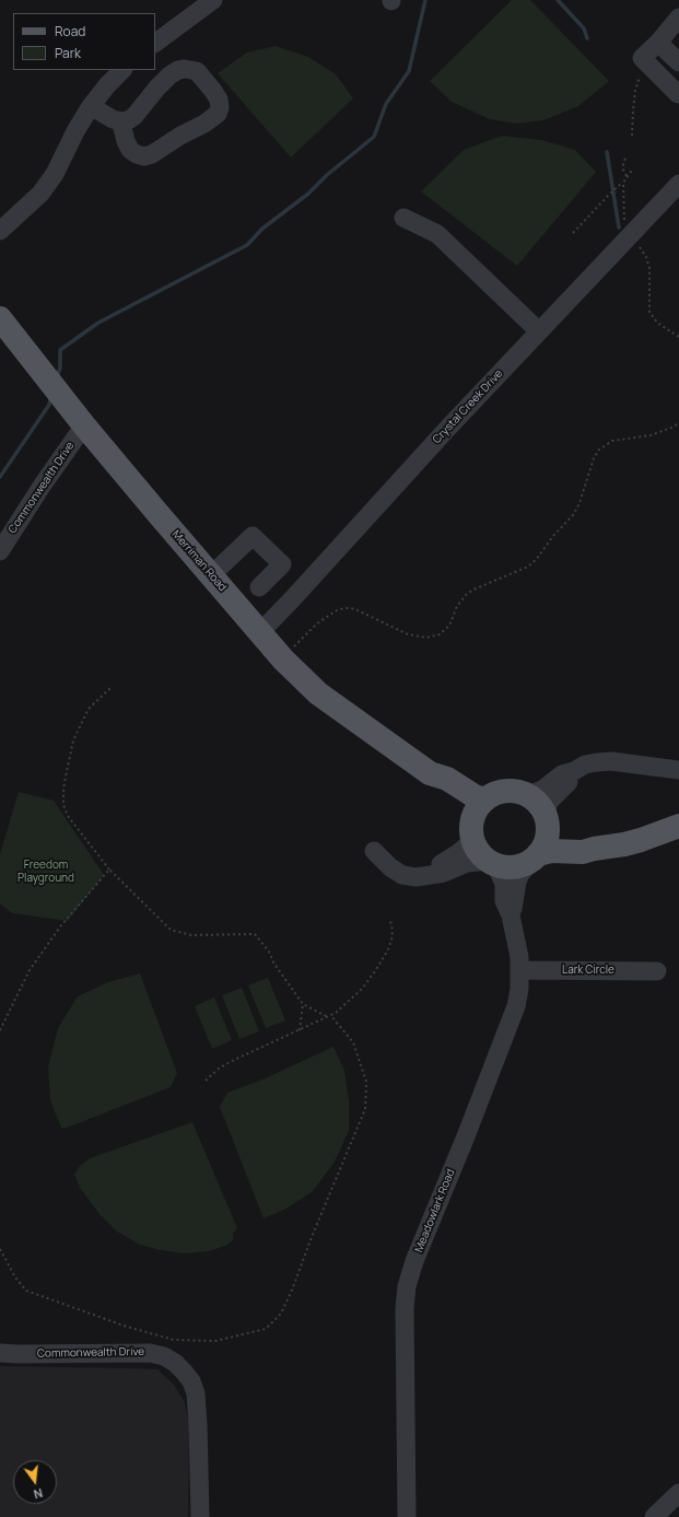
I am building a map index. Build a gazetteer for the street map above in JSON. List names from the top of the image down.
{
  "streets": {
    "main road": ["Merriman Road"],
    "street": [
      "Crystal Creek Drive",
      "Commonwealth Drive",
      "Lark Circle",
      "Meadowlark Road"
    ]
  },
  "crossings": [
    ["Crystal Creek Drive", "Merriman Road"],
    ["Commonwealth Drive", "Merriman Road"],
    ["Merriman Road", "Meadowlark Road"],
    ["Lark Circle", "Meadowlark Road"]
  ],
  "parks": ["Freedom Playground"],
  "legend": ["Road", "Park"],
  "north": "bottom"
}
